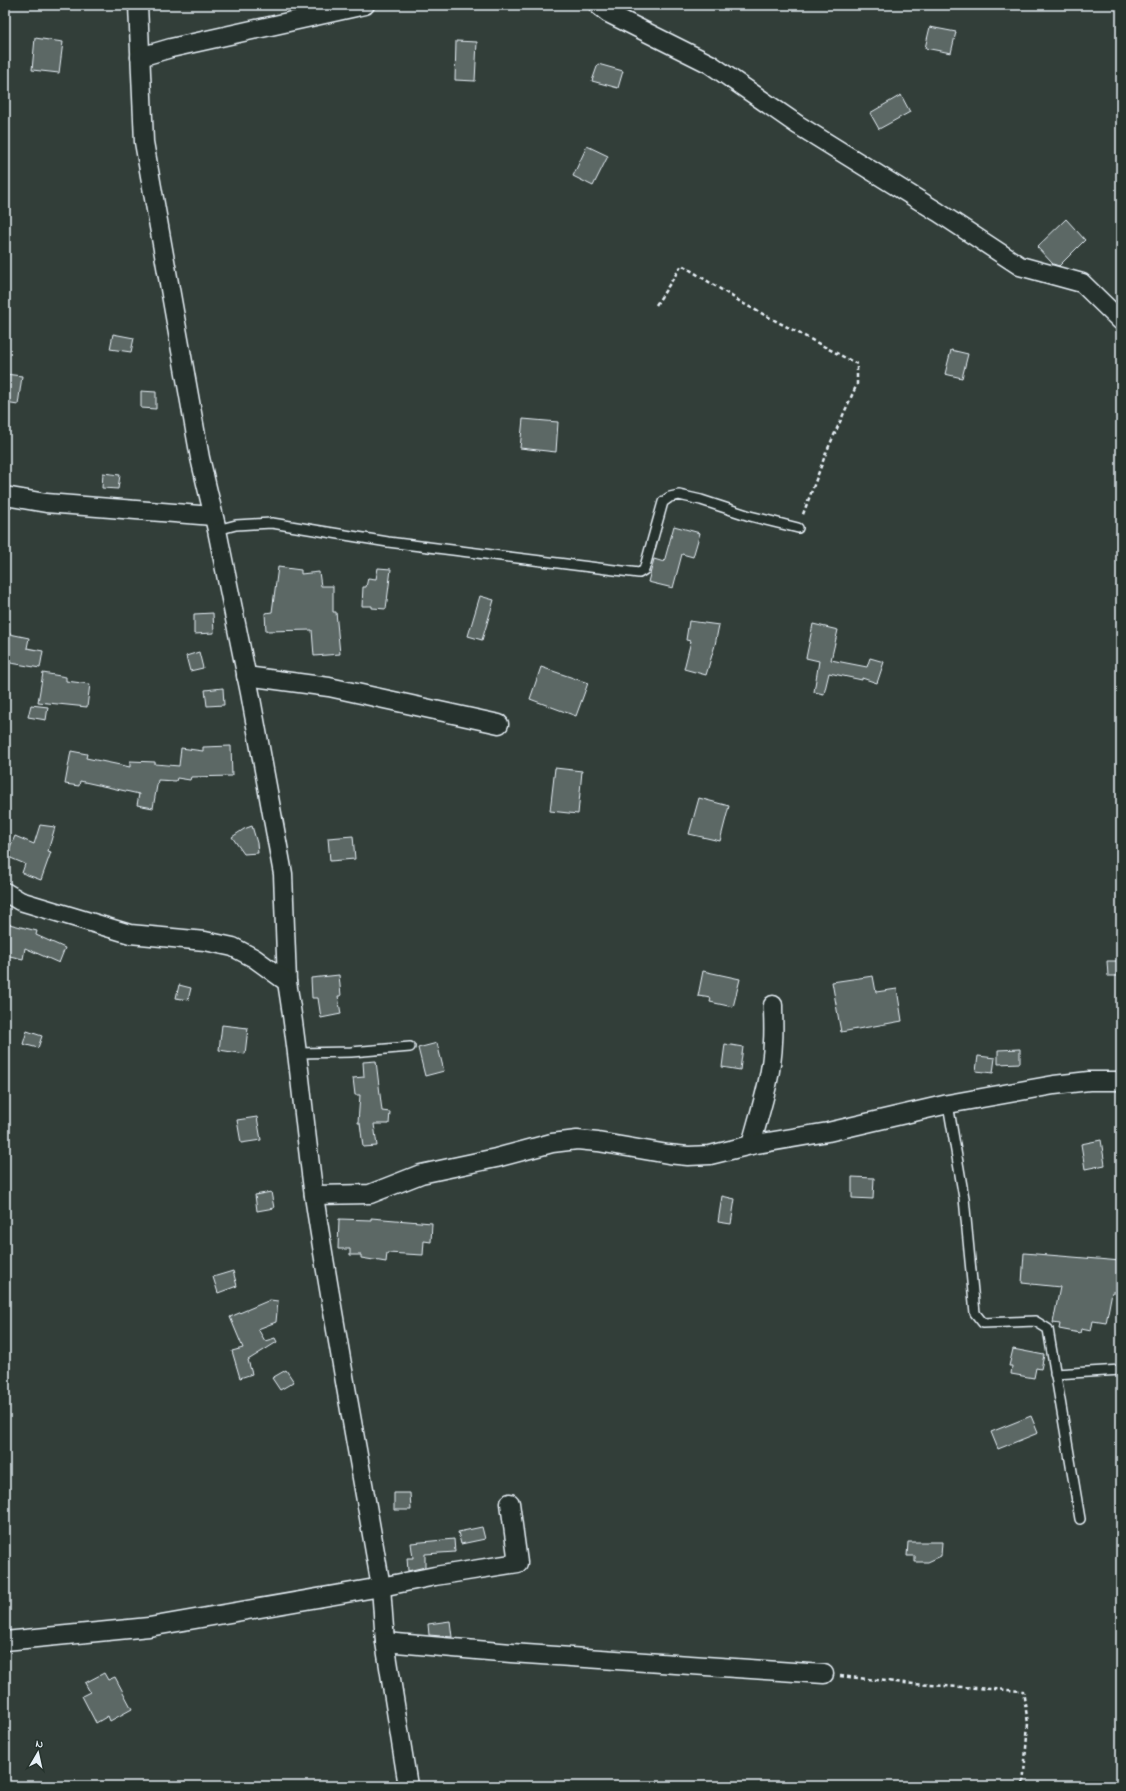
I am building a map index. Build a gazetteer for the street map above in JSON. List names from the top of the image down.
{
  "north": "top"
}
